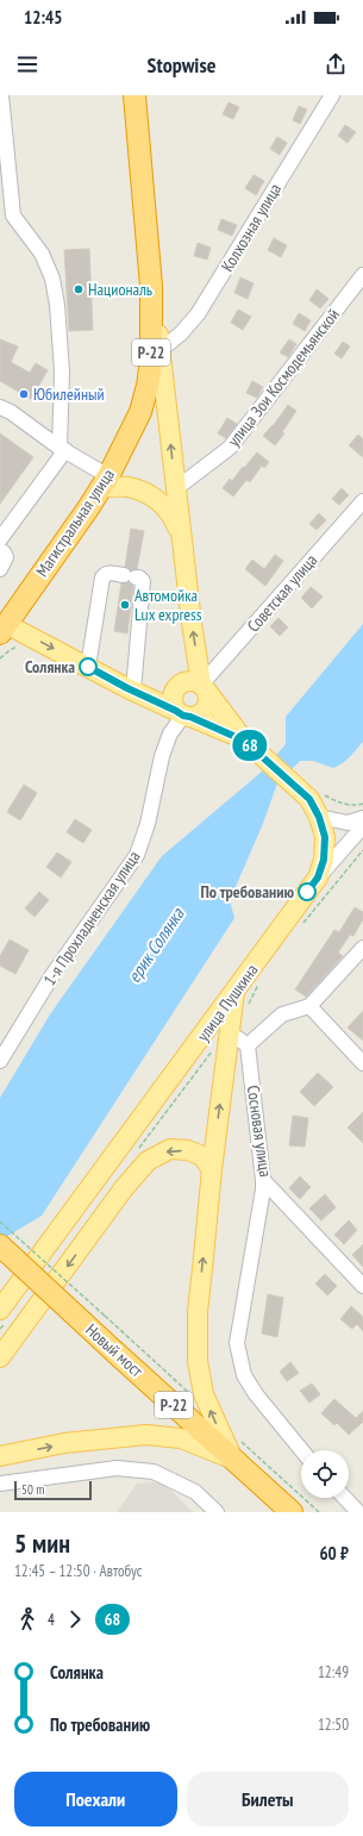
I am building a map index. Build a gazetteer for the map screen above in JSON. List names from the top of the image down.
{
  "streets": {
    "highway": ["Р-22", "Магистральная улица", "Новый мост"],
    "main road": ["улица Пушкина"],
    "street": [
      "Колхозная улица",
      "улица Зои Космодемьянской",
      "Советская улица",
      "1-я Прохладненская улица",
      "Сосновая улица"
    ]
  },
  "crossings": [
    ["Магистральная улица", "улица Пушкина"],
    ["Советская улица", "1-я Прохладненская улица"],
    ["Советская улица", "улица Пушкина"],
    ["1-я Прохладненская улица", "улица Пушкина"]
  ],
  "water": ["ерик Солянка"],
  "places": [
    "Националь",
    "Юбилейный",
    "Автомойка Lux express",
    "Солянка",
    "По требованию"
  ],
  "lines": ["bus line 68"],
  "scale_bar": "50 m",
  "page": {
    "status": "12:45",
    "header": "Stopwise",
    "on_map": "68",
    "scale": "50 m",
    "heading": ["5 мин", "12:45 – 12:50 · Автобус", "60 ₽"],
    "legs": ["4", "68"],
    "list": [
      {
        "name": "Солянка",
        "value": "12:49"
      },
      {
        "name": "По требованию",
        "value": "12:50"
      }
    ],
    "buttons": ["Поехали", "Билеты"]
  }
}
